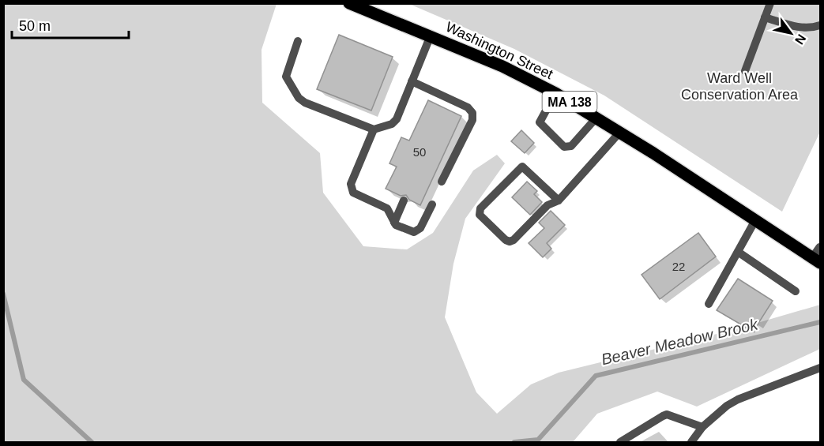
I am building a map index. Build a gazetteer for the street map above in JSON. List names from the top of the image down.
{
  "streets": {
    "main road": ["Washington Street", "MA 138"]
  },
  "water": ["Beaver Meadow Brook"],
  "parks": ["Ward Well Conservation Area"],
  "house_numbers": ["50", "22"],
  "scale_bar": "50 m",
  "north": "bottom right"
}
